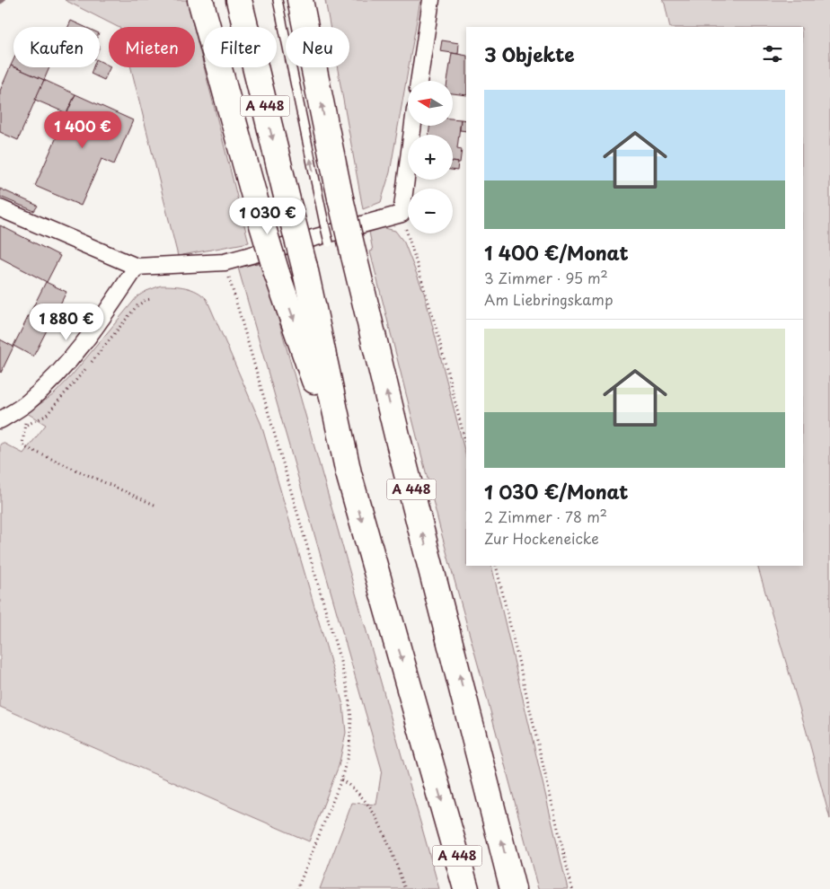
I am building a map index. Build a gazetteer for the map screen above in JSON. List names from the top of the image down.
{
  "streets": {
    "highway": ["A 448"]
  },
  "north": "left",
  "page": {
    "chip": [
      "Kaufen",
      "Mieten",
      "Filter",
      "Neu"
    ],
    "heading": "3 Objekte",
    "map_buttons": ["+", "−"],
    "list": [
      {
        "name": "1 400 €/Monat",
        "note": "3 Zimmer · 95 m² · Am Liebringskamp"
      },
      {
        "name": "1 030 €/Monat",
        "note": "2 Zimmer · 78 m² · Zur Hockeneicke"
      }
    ],
    "price": ["1 400 €", "1 030 €", "1 880 €"]
  }
}
